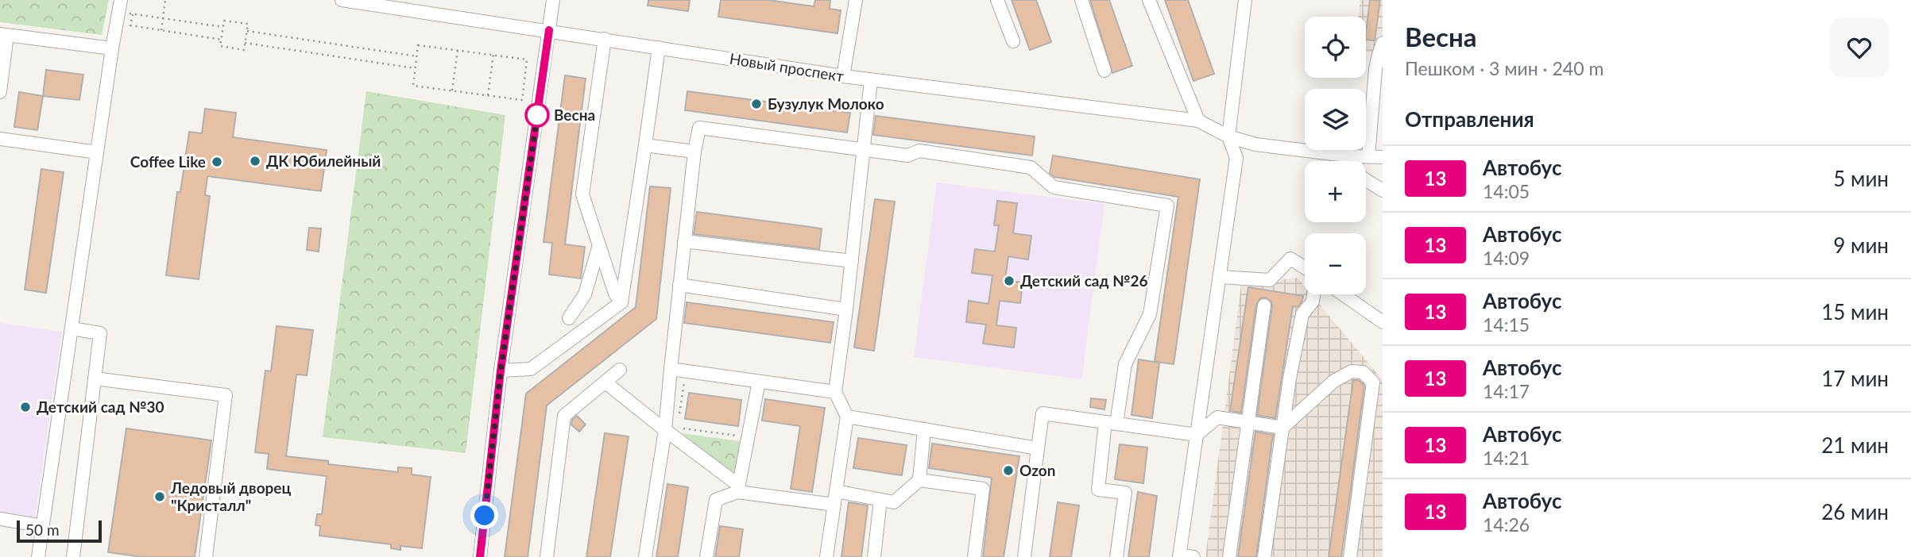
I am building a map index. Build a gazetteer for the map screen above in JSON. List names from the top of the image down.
{
  "streets": {
    "street": ["Новый проспект"]
  },
  "places": [
    "Бузулук Молоко",
    "Весна",
    "ДК Юбилейный",
    "Coffee Like",
    "Детский сад №26",
    "Детский сад №30",
    "Ozon",
    "Ледовый дворец \"Кристалл\""
  ],
  "lines": ["bus line 13"],
  "scale_bar": "50 m",
  "page": {
    "heading": [
      ["Весна", "Пешком · 3 мин · 240 m"],
      "Отправления"
    ],
    "map_buttons": ["+", "−"],
    "list": [
      {
        "mark": "13",
        "name": "Автобус",
        "note": "14:05",
        "value": "5 мин"
      },
      {
        "mark": "13",
        "name": "Автобус",
        "note": "14:09",
        "value": "9 мин"
      },
      {
        "mark": "13",
        "name": "Автобус",
        "note": "14:15",
        "value": "15 мин"
      },
      {
        "mark": "13",
        "name": "Автобус",
        "note": "14:17",
        "value": "17 мин"
      },
      {
        "mark": "13",
        "name": "Автобус",
        "note": "14:21",
        "value": "21 мин"
      },
      {
        "mark": "13",
        "name": "Автобус",
        "note": "14:26",
        "value": "26 мин"
      }
    ],
    "scale": "50 m"
  }
}
